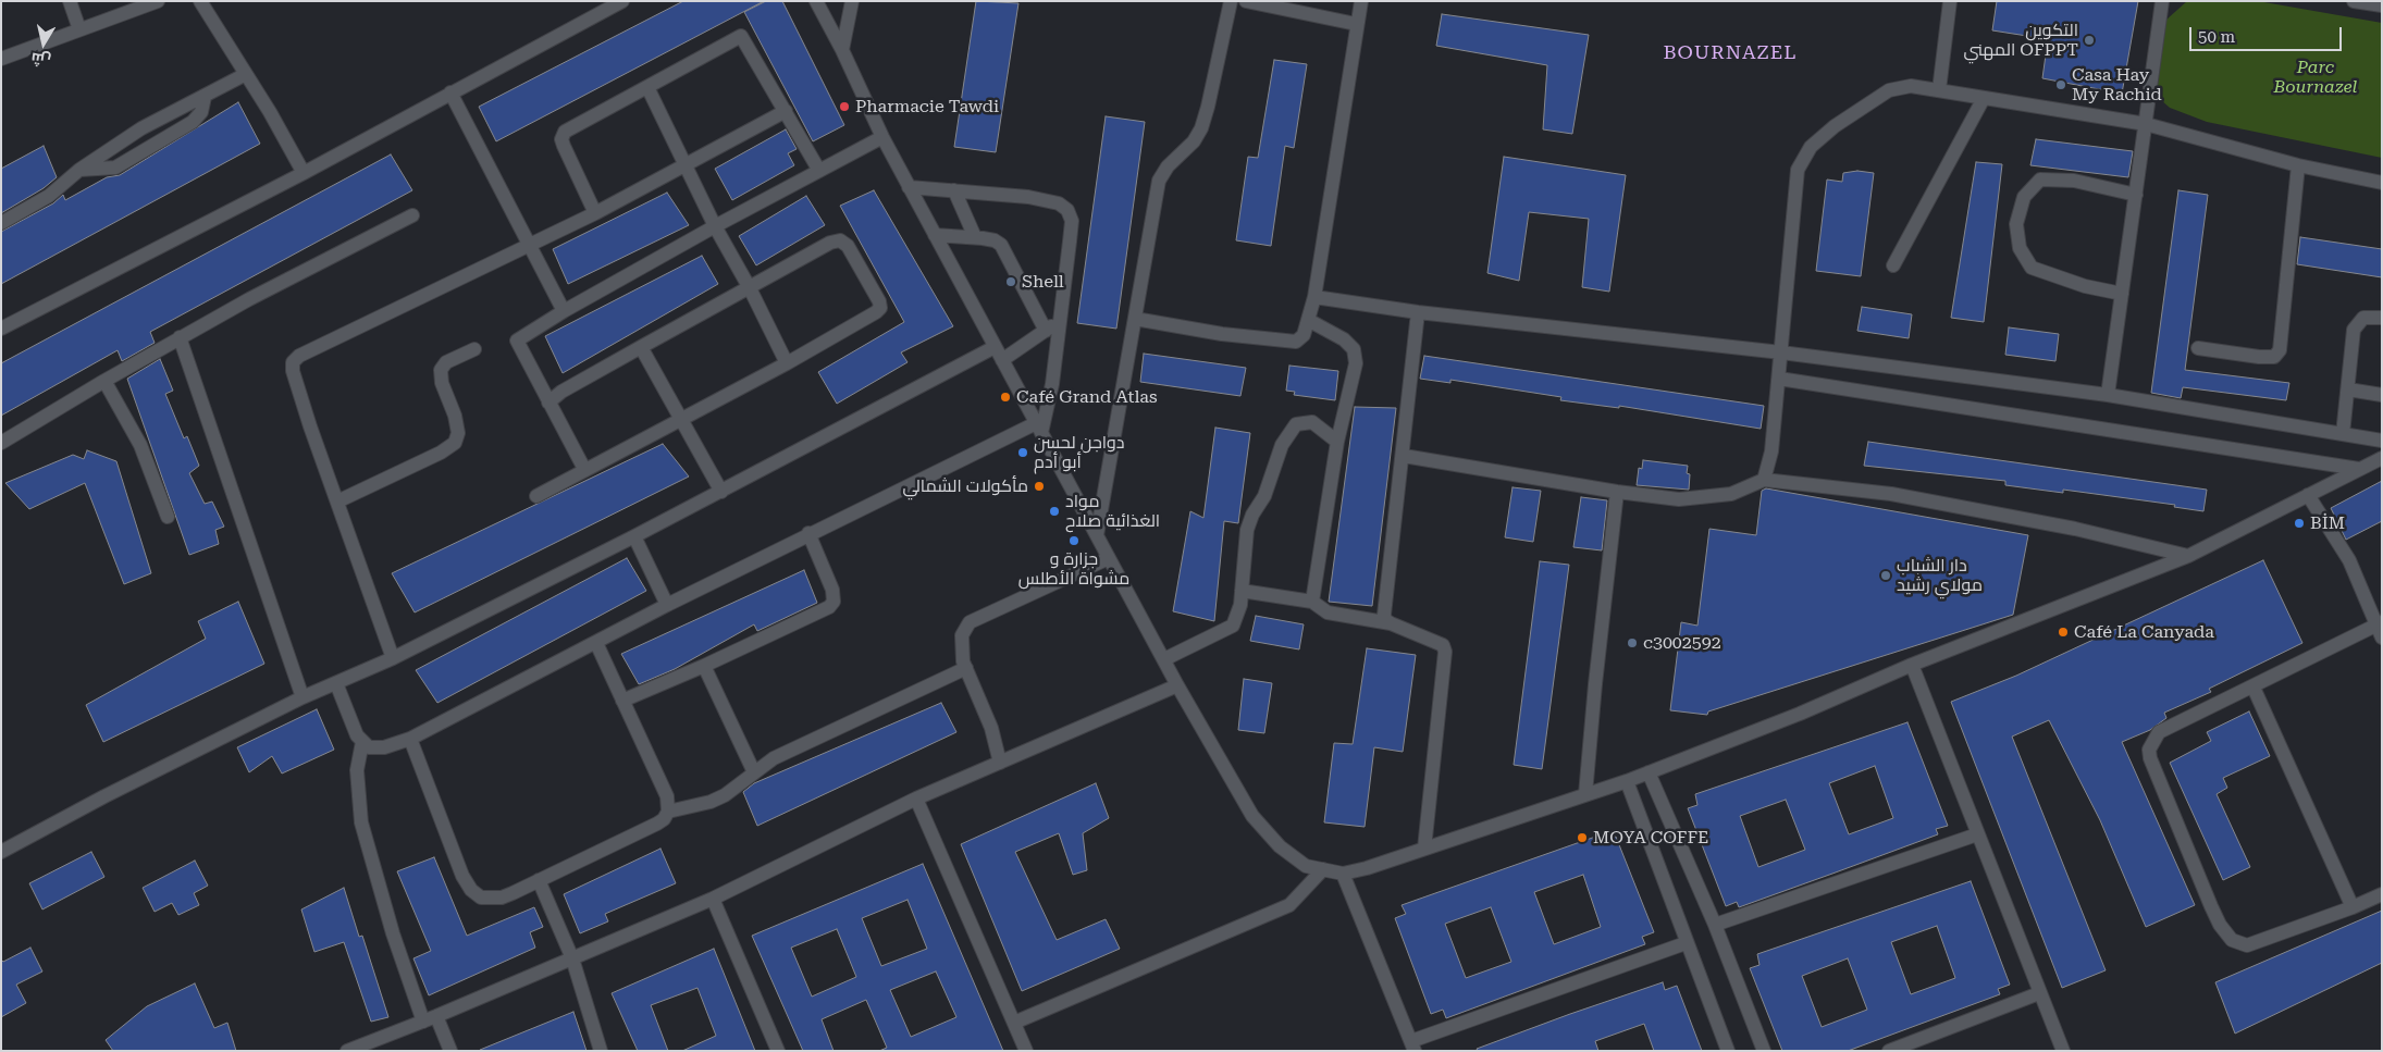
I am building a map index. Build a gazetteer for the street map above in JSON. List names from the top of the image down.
{
  "districts": ["BOURNAZEL"],
  "parks": ["Parc Bournazel"],
  "places": [
    "التكوين المهني OFPPT",
    "Casa Hay My Rachid",
    "Pharmacie Tawdi",
    "Shell",
    "Café Grand Atlas",
    "دواجن لحسن أبو أدم",
    "مأكولات الشمالي",
    "مواد الغذائية صلاح",
    "BİM",
    "جزارة و مشواة الأطلس",
    "دار الشباب مولاي رشيد",
    "Café La Canyada",
    "c3002592",
    "MOYA COFFE"
  ],
  "scale_bar": "50 m",
  "north": "bottom"
}
